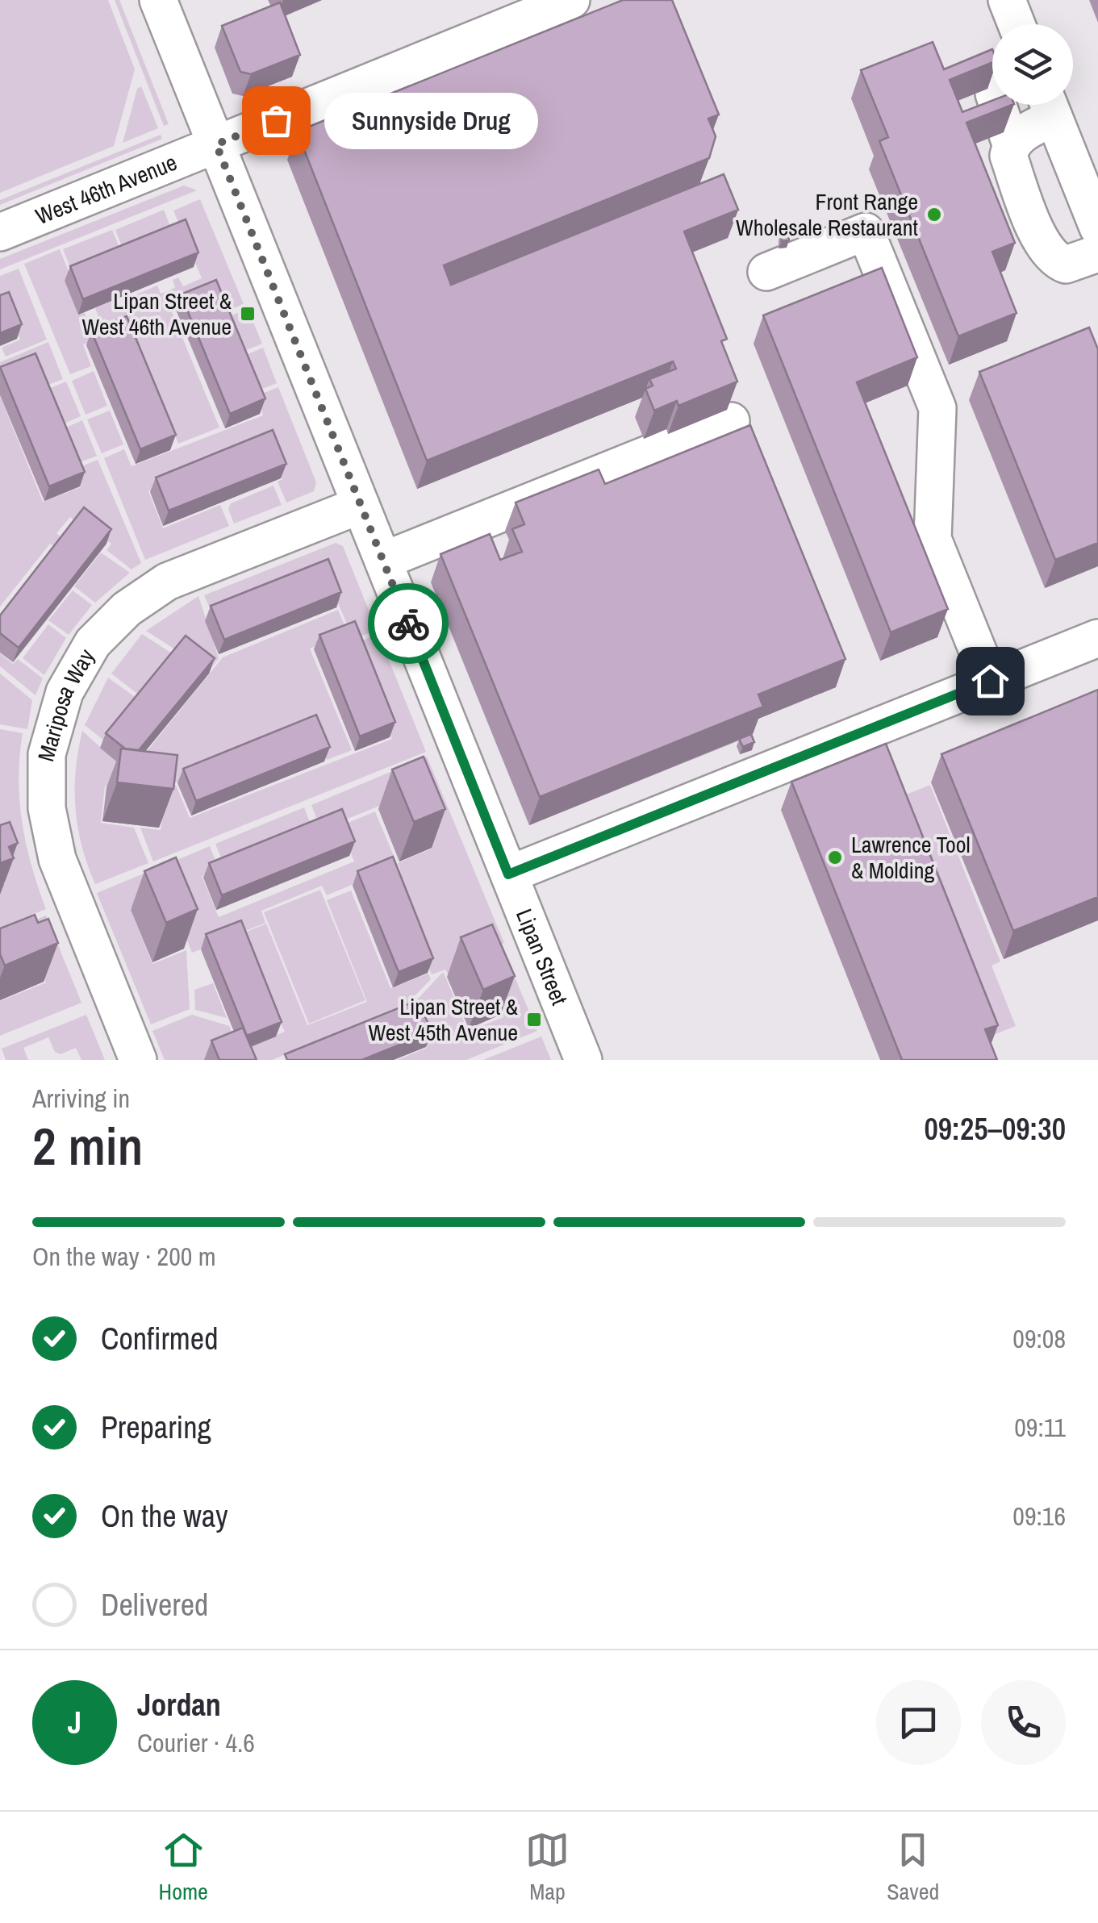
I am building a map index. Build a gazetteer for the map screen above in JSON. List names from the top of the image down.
{
  "streets": {
    "street": ["West 46th Avenue", "Mariposa Way", "Lipan Street"]
  },
  "crossings": [
    ["West 46th Avenue", "Lipan Street"],
    ["Mariposa Way", "Lipan Street"]
  ],
  "places": {
    "other": ["Sunnyside Drug", "Front Range Wholesale Restaurant", "Lawrence Tool & Molding"],
    "transit": ["Lipan Street & West 46th Avenue", "Lipan Street & West 45th Avenue"]
  },
  "page": {
    "bubble": "Sunnyside Drug",
    "heading": ["2 min", "Arriving in", "09:25–09:30"],
    "panel": ["Jordan", "Courier · 4.6"],
    "bar": "On the way · 200 m",
    "list": [
      ["Confirmed", "09:08"],
      ["Preparing", "09:11"],
      ["On the way", "09:16"],
      "Delivered"
    ],
    "round": "J",
    "tabs": ["Home", "Map", "Saved"]
  }
}
